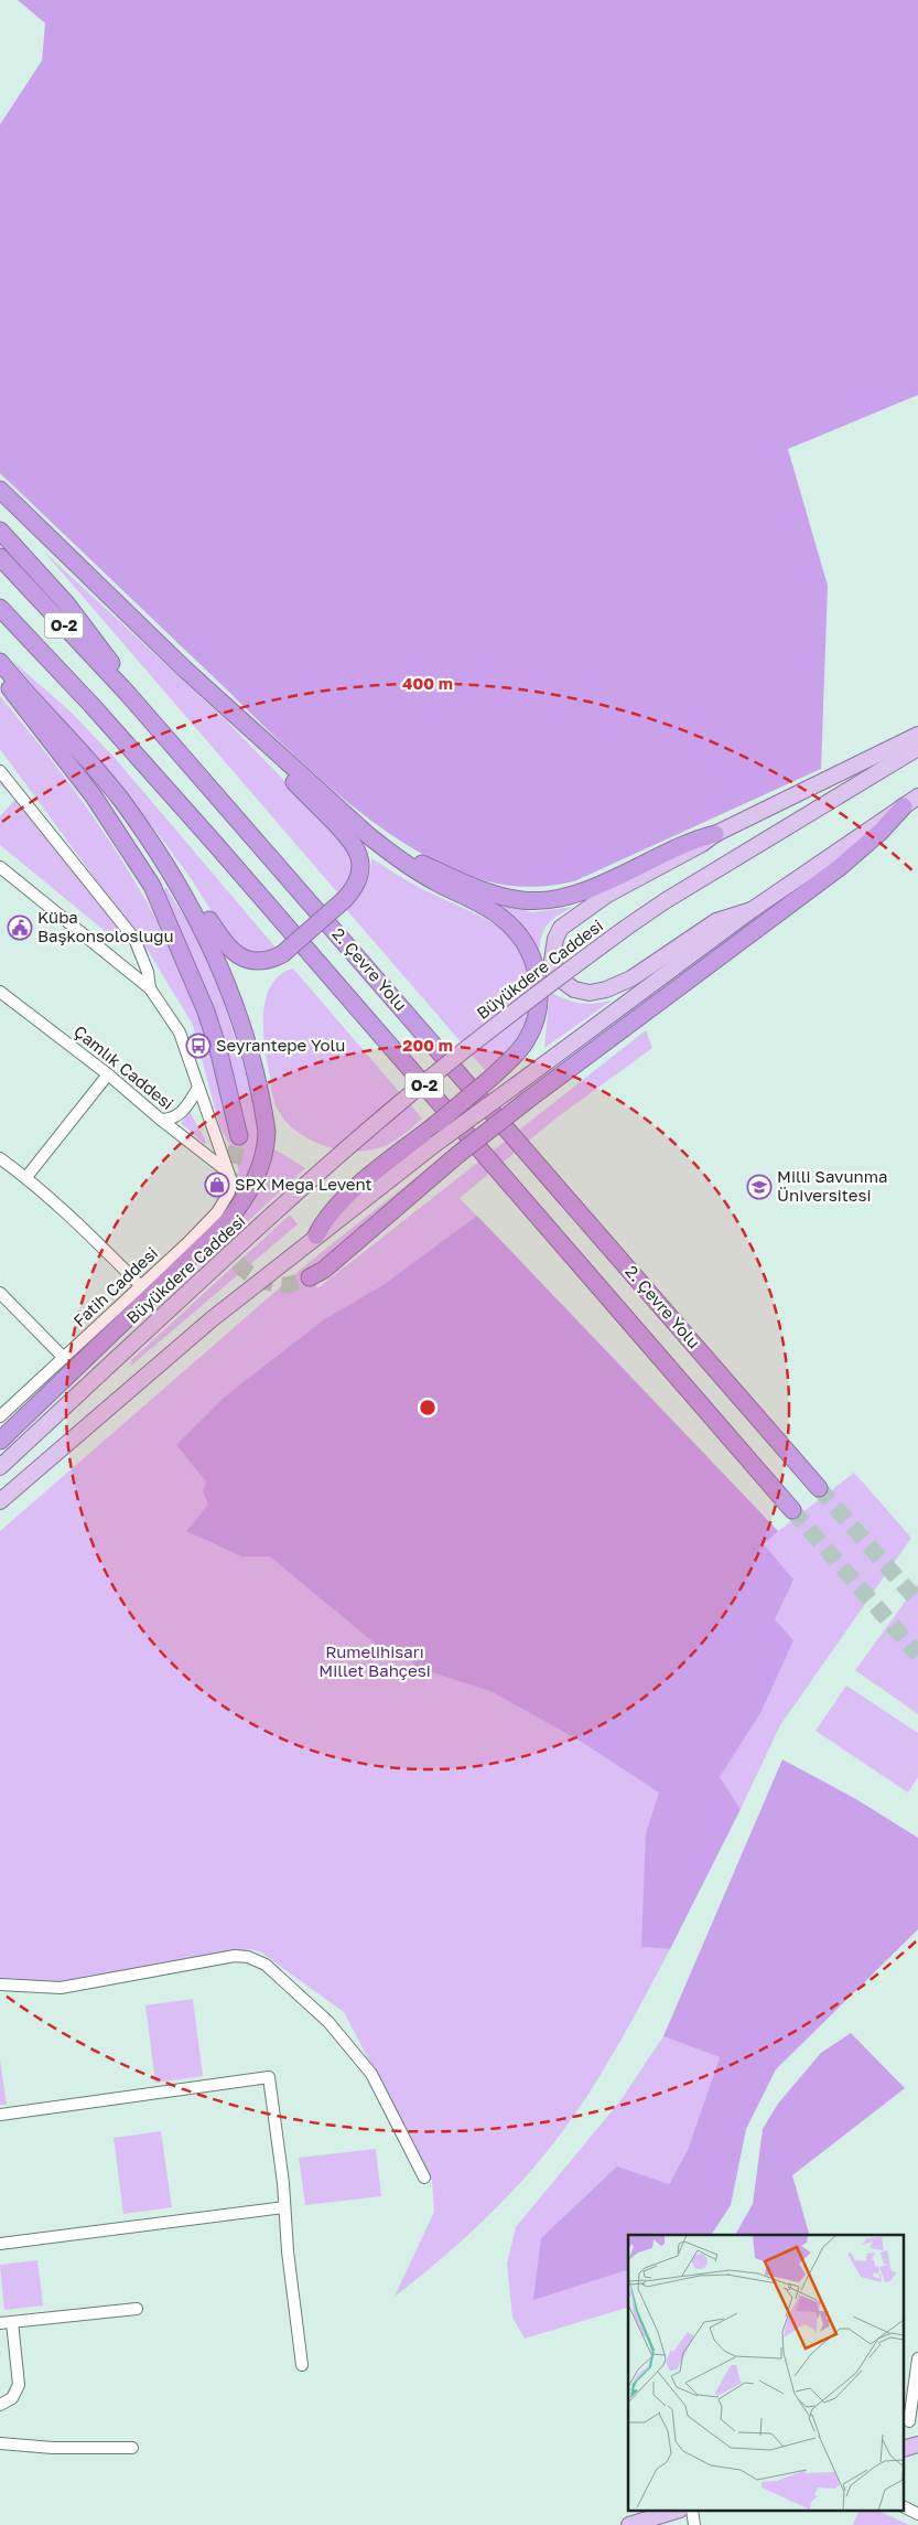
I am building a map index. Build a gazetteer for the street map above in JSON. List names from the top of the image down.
{
  "streets": {
    "highway": ["O-2", "2. Çevre Yolu"],
    "main road": ["Büyükdere Caddesi"],
    "street": ["Çamlık Caddesi", "Fatih Caddesi"]
  },
  "crossings": [
    ["Çamlık Caddesi", "Fatih Caddesi"]
  ],
  "parks": ["Rumelihisarı Millet Bahçesi"],
  "places": {
    "public building": ["Küba Başkonsolosluğu"],
    "bus stop": ["Seyrantepe Yolu"],
    "shop": ["SPX Mega Levent"],
    "school or university": ["Milli Savunma Üniversitesi"]
  },
  "rings": ["400 m", "200 m"]
}
